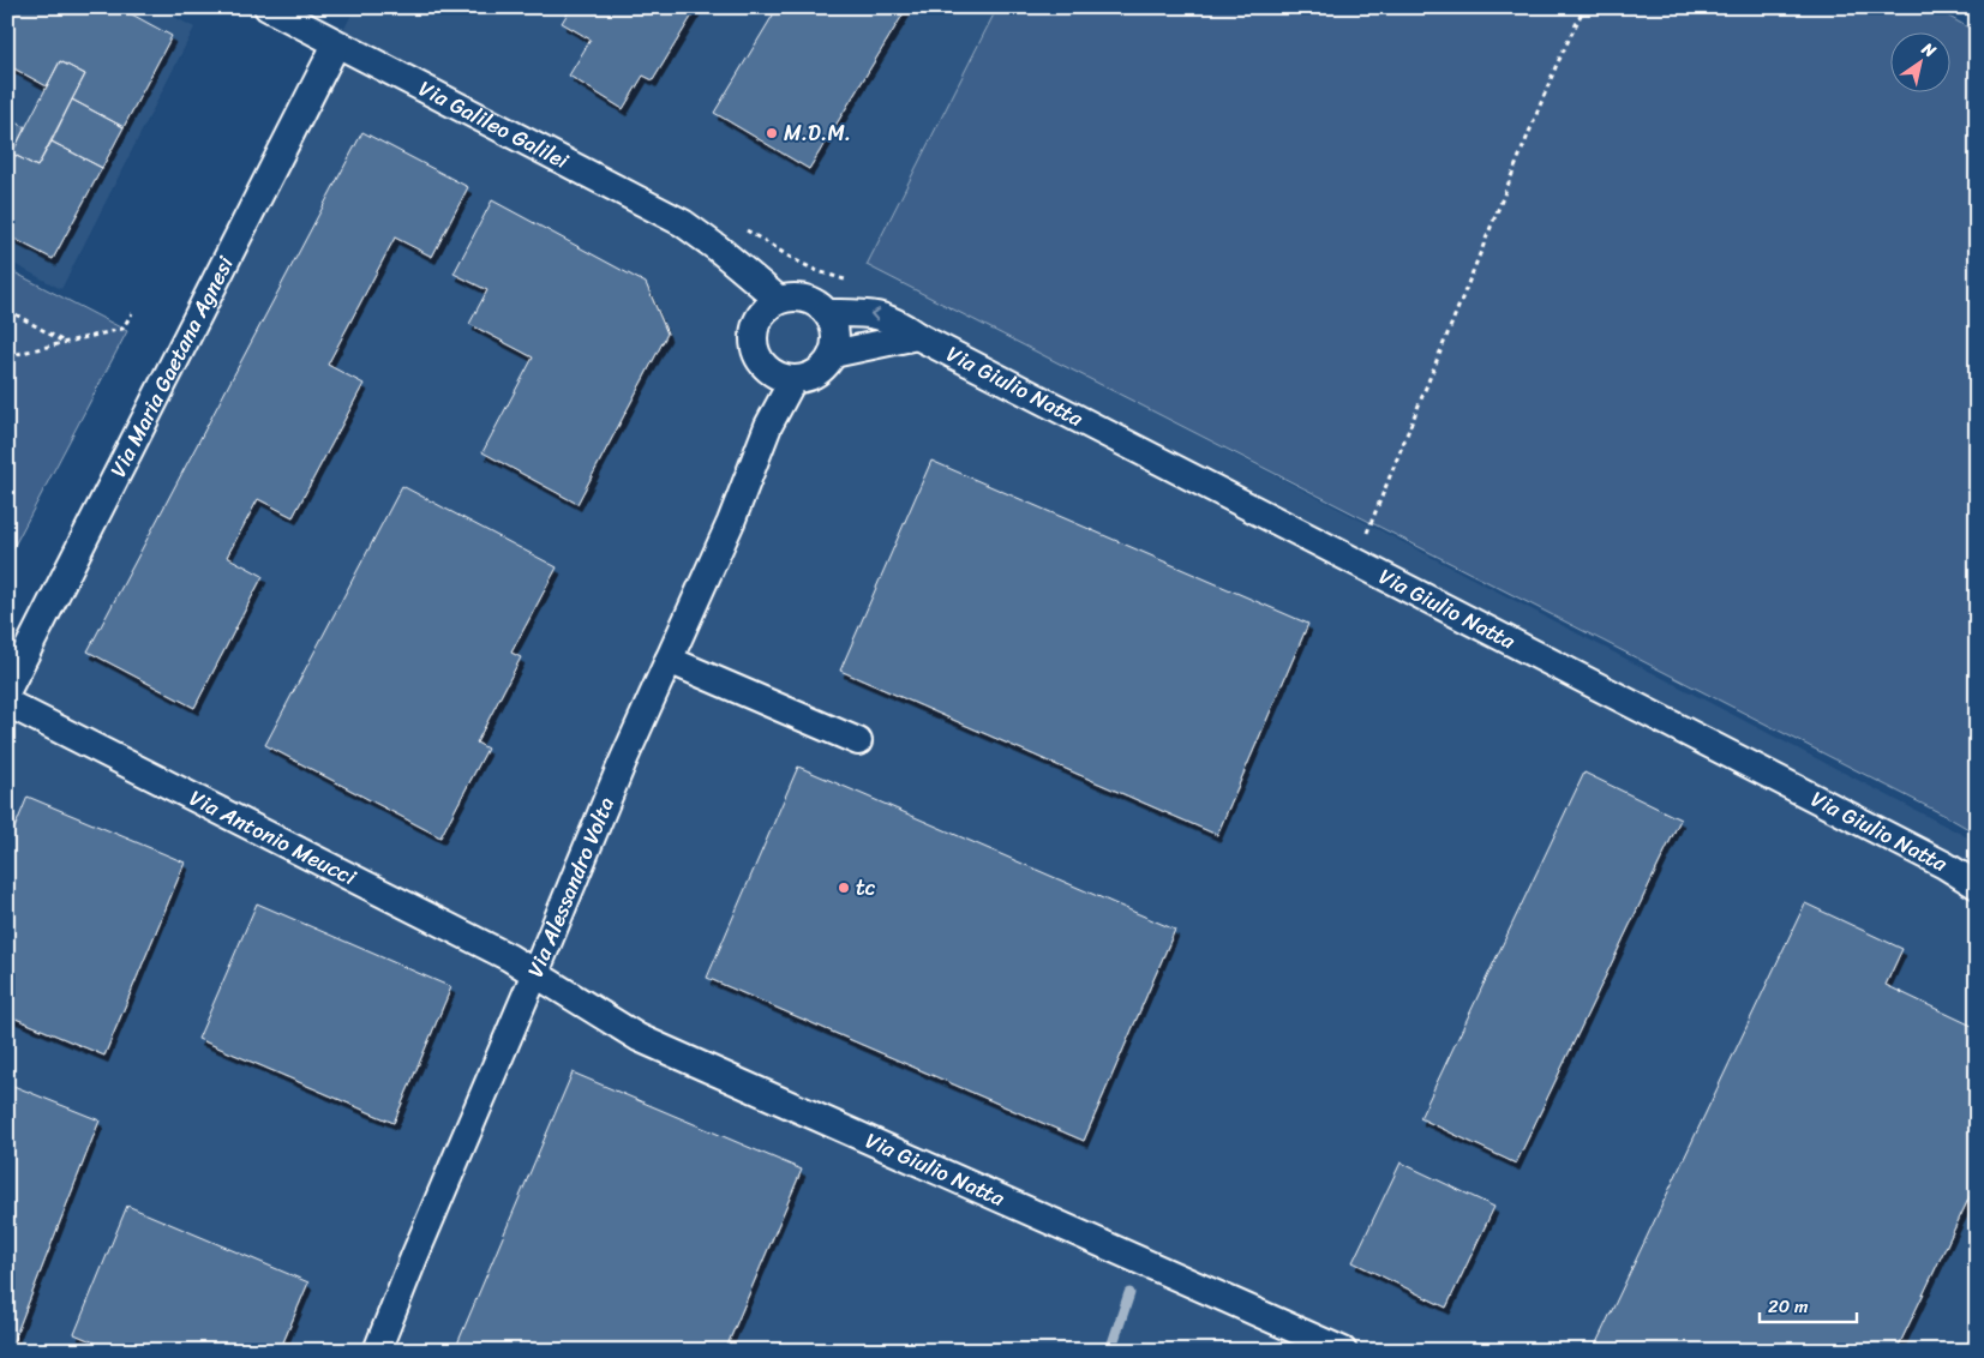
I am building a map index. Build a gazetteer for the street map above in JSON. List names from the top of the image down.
{
  "streets": {
    "street": [
      "Via Galileo Galilei",
      "Via Maria Gaetana Agnesi",
      "Via Giulio Natta",
      "Via Antonio Meucci",
      "Via Alessandro Volta"
    ]
  },
  "crossings": [
    ["Via Galileo Galilei", "Via Maria Gaetana Agnesi"],
    ["Via Galileo Galilei", "Via Giulio Natta"],
    ["Via Giulio Natta", "Via Antonio Meucci"],
    ["Via Giulio Natta", "Via Alessandro Volta"],
    ["Via Antonio Meucci", "Via Alessandro Volta"]
  ],
  "places": ["M.D.M.", "tc"],
  "scale_bar": "20 m",
  "north": "top right"
}
